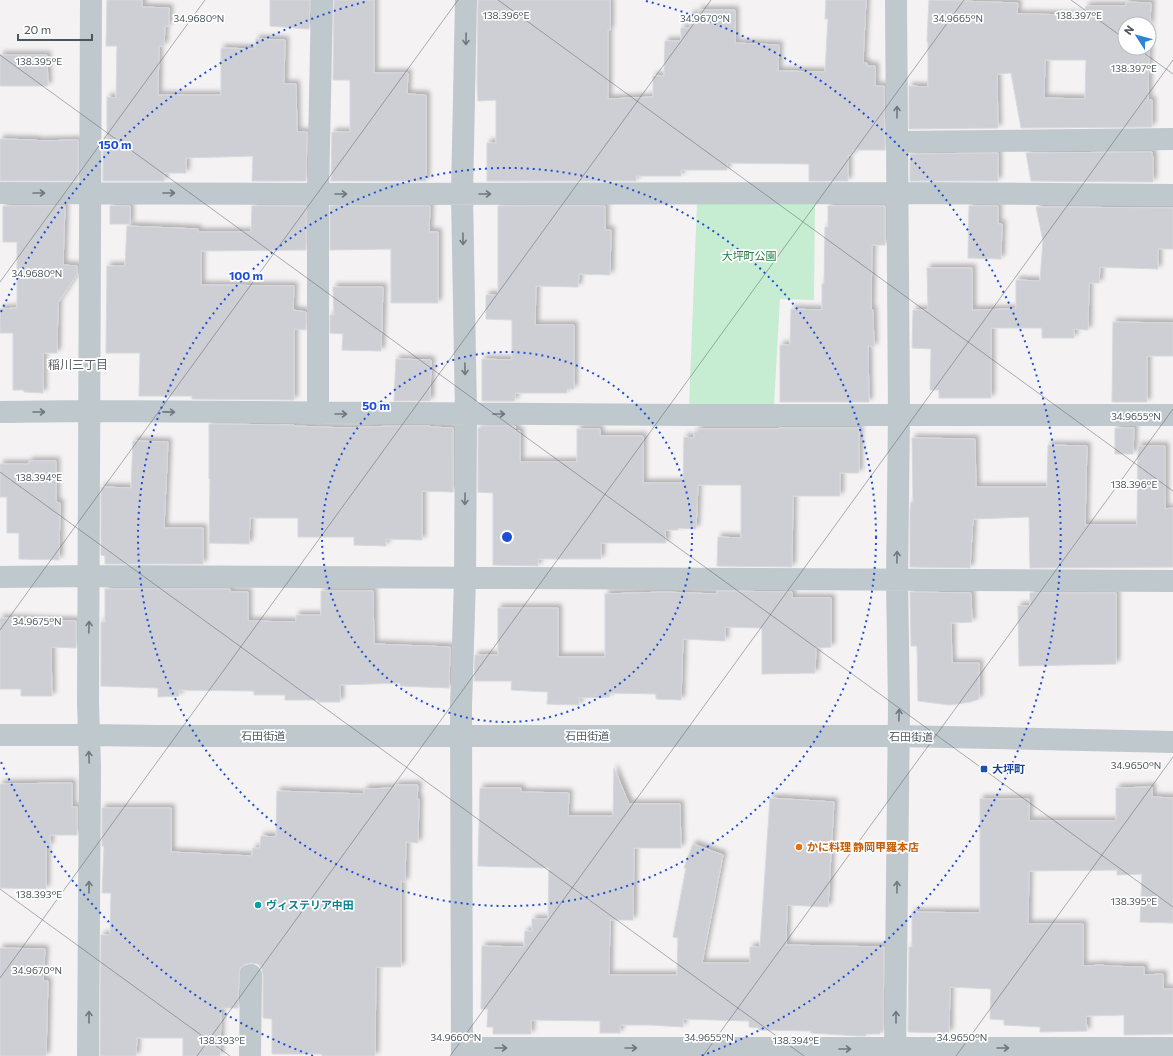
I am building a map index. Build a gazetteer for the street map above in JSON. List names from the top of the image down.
{
  "streets": {
    "street": ["石田街道"]
  },
  "districts": ["稲川三丁目"],
  "parks": ["大坪町公園"],
  "places": {
    "transit": ["大坪町"],
    "other": ["かに料理 静岡甲羅本店", "ヴィステリア中田"]
  },
  "scale_bar": "20 m",
  "north": "top left",
  "coordinates": [
    "138.397°E",
    "138.396°E",
    "34.9680°N",
    "34.9670°N",
    "34.9665°N",
    "138.395°E",
    "34.9655°N",
    "138.394°E",
    "34.9675°N",
    "34.9650°N",
    "138.393°E",
    "34.9660°N"
  ],
  "rings": ["150 m", "100 m", "50 m"]
}
